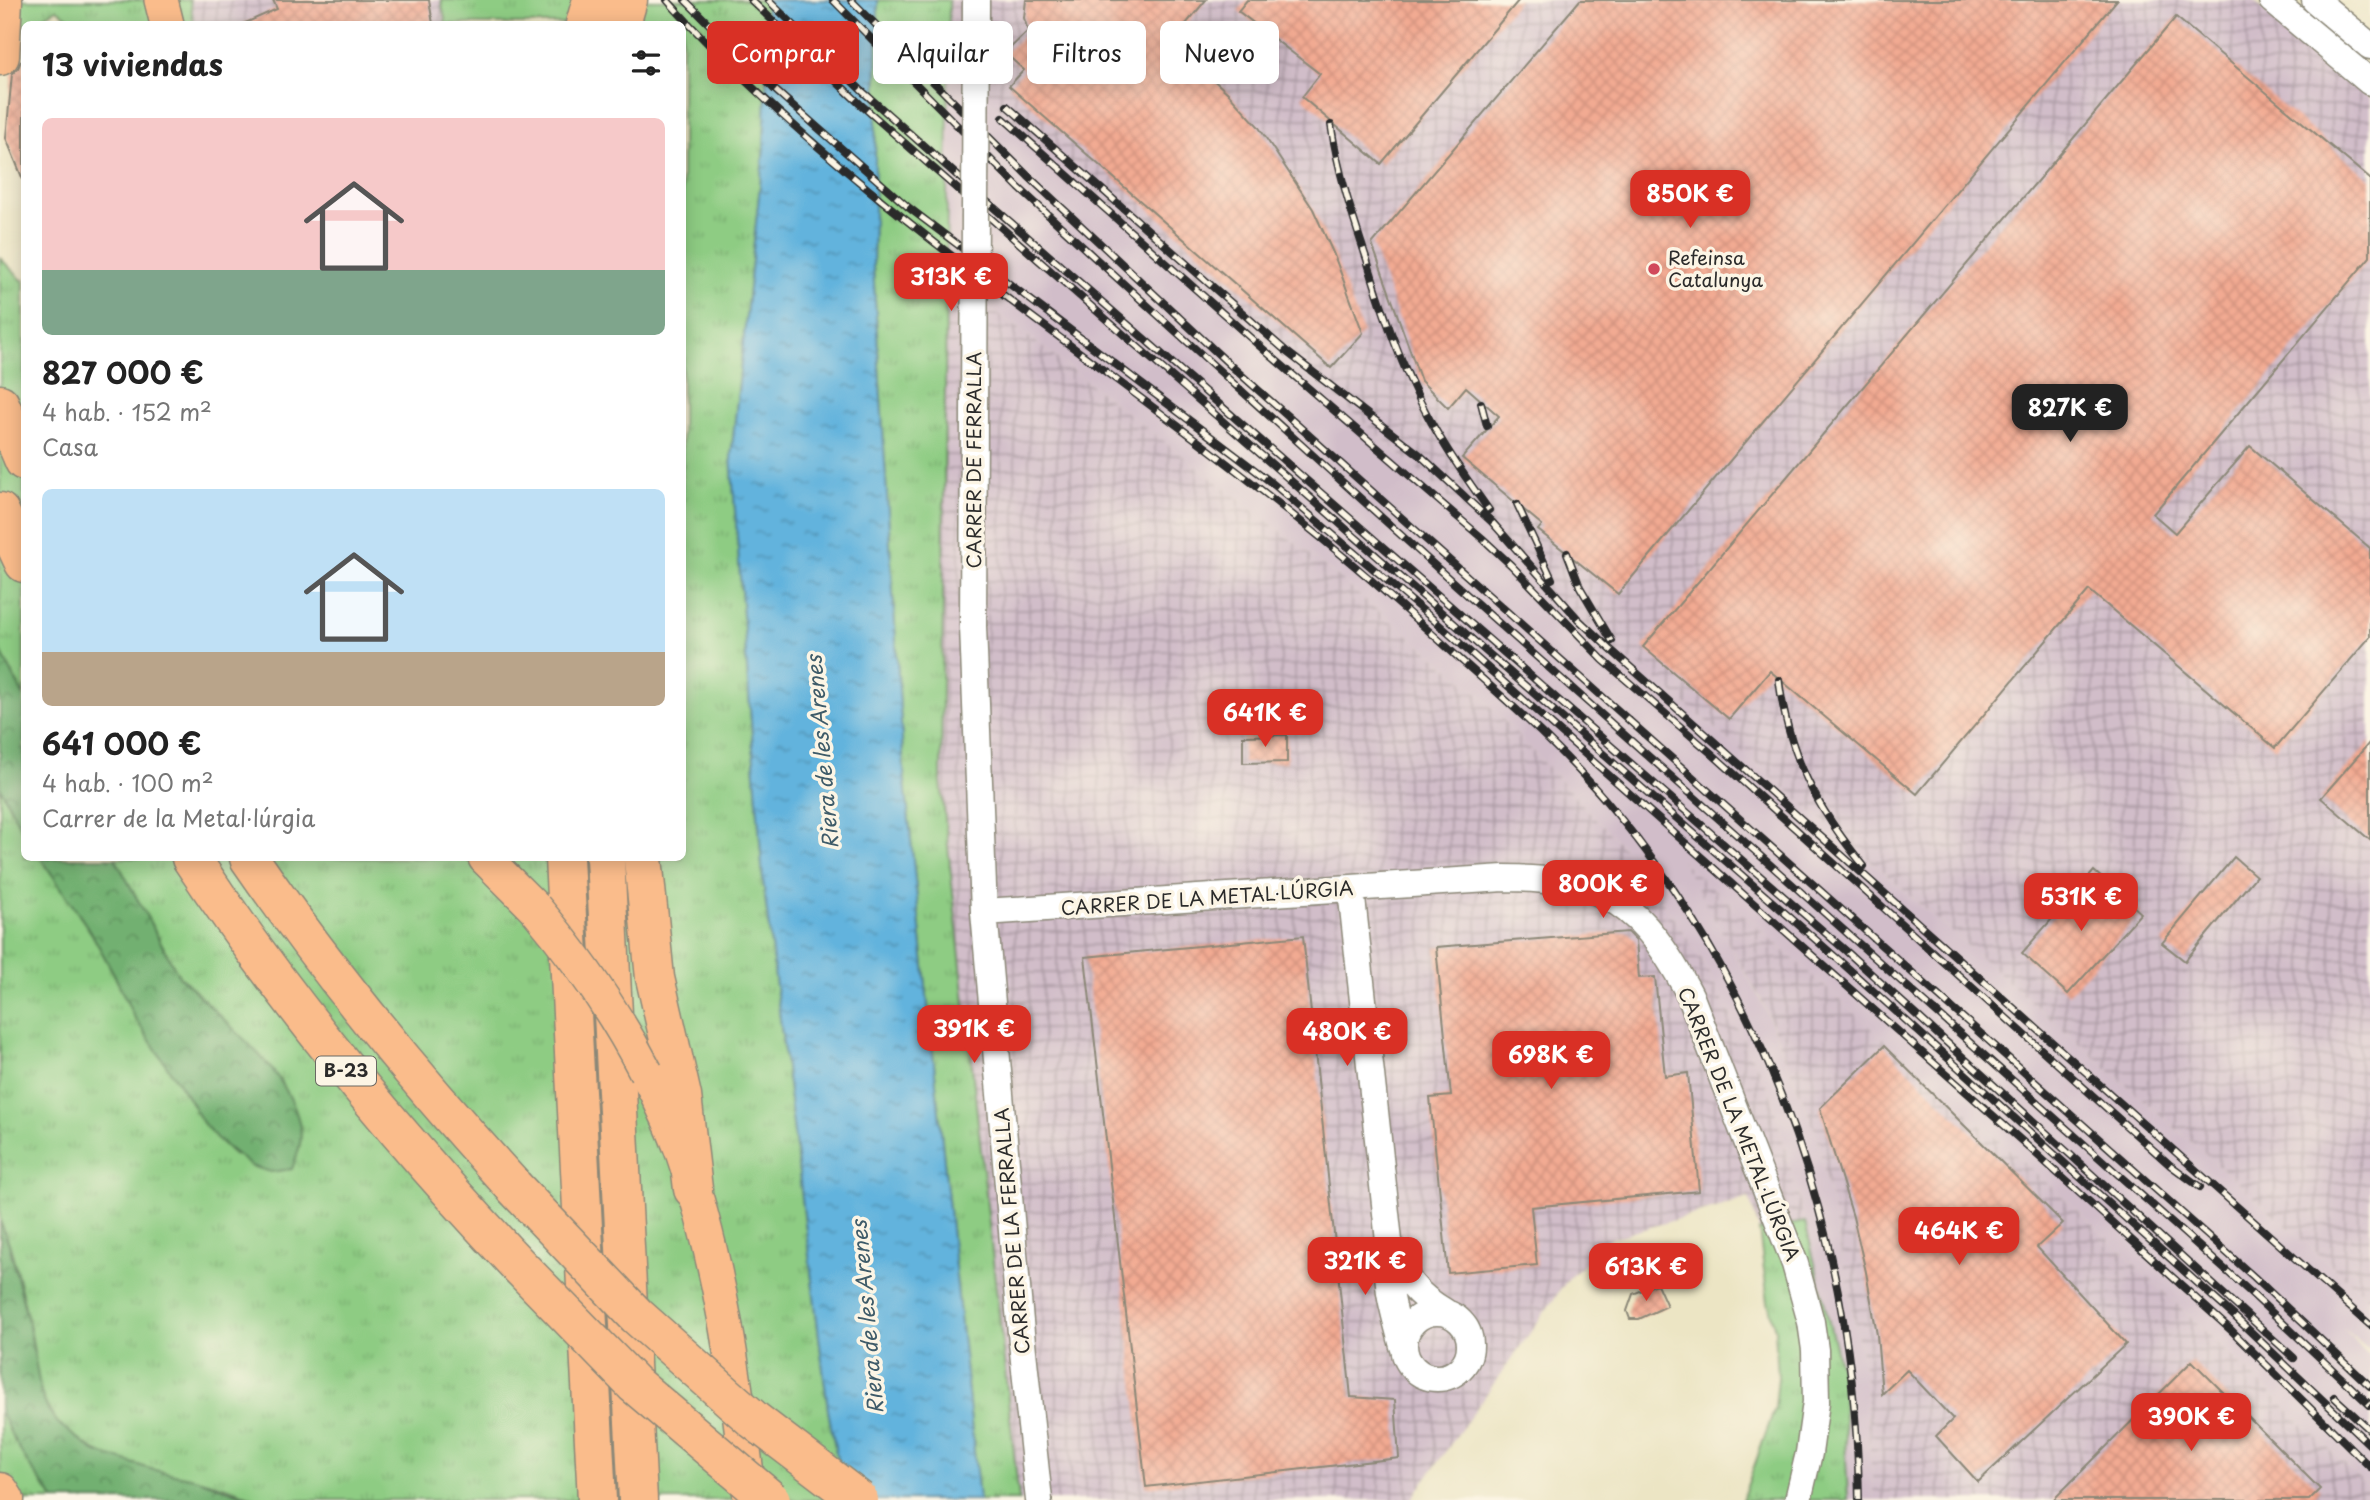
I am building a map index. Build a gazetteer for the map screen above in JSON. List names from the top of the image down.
{
  "streets": {
    "highway": ["B-23"],
    "street": ["CARRER DE FERRALLA", "CARRER DE LA METAL·LÚRGIA", "CARRER DE LA FERRALLA"]
  },
  "crossings": [
    ["CARRER DE FERRALLA", "CARRER DE LA FERRALLA"],
    ["CARRER DE LA METAL·LÚRGIA", "CARRER DE LA FERRALLA"]
  ],
  "water": ["Riera de les Arenes"],
  "places": ["Refeinsa Catalunya"],
  "page": {
    "chip": [
      "Comprar",
      "Alquilar",
      "Filtros",
      "Nuevo"
    ],
    "heading": "13 viviendas",
    "list": [
      {
        "name": "827 000 €",
        "note": "4 hab. · 152 m² · Casa"
      },
      {
        "name": "641 000 €",
        "note": "4 hab. · 100 m² · Carrer de la Metal·lúrgia"
      }
    ],
    "price": [
      "850K €",
      "313K €",
      "827K €",
      "641K €",
      "800K €",
      "531K €",
      "391K €",
      "480K €",
      "698K €",
      "464K €",
      "321K €",
      "613K €",
      "390K €"
    ]
  }
}
